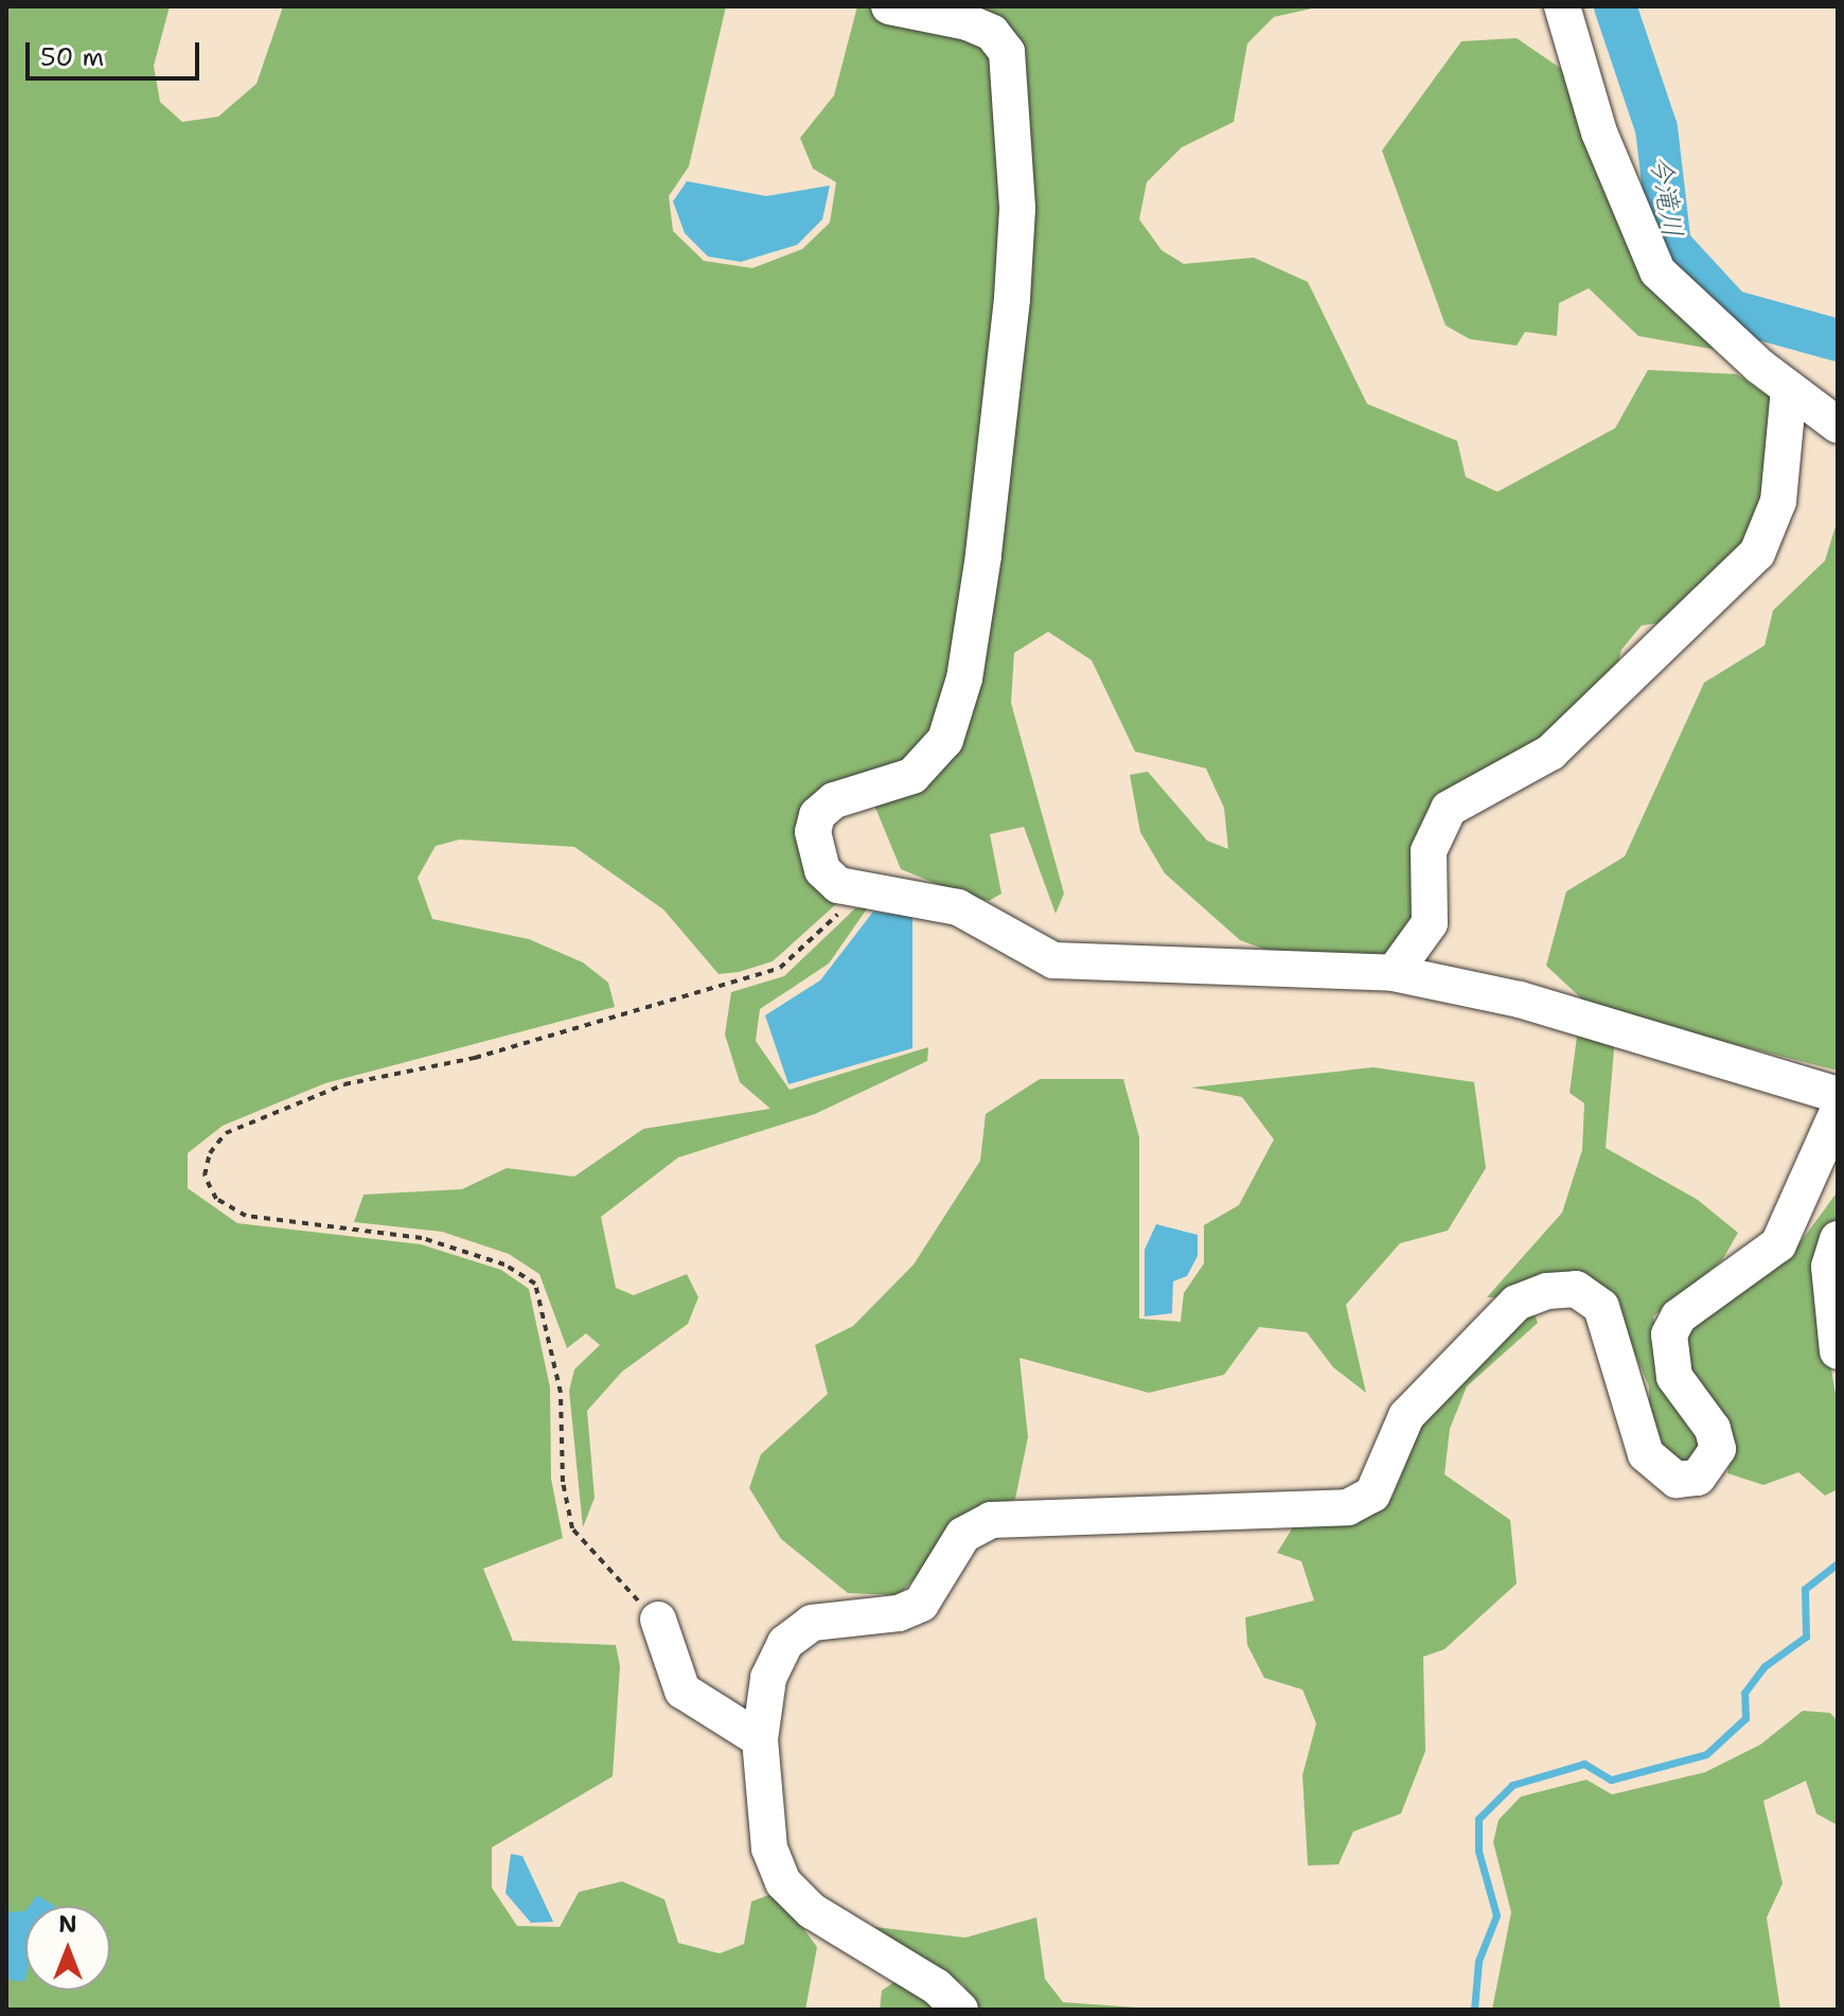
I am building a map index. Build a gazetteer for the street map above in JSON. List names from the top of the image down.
{
  "water": ["今滝川"],
  "scale_bar": "50 m",
  "north": "top"
}
